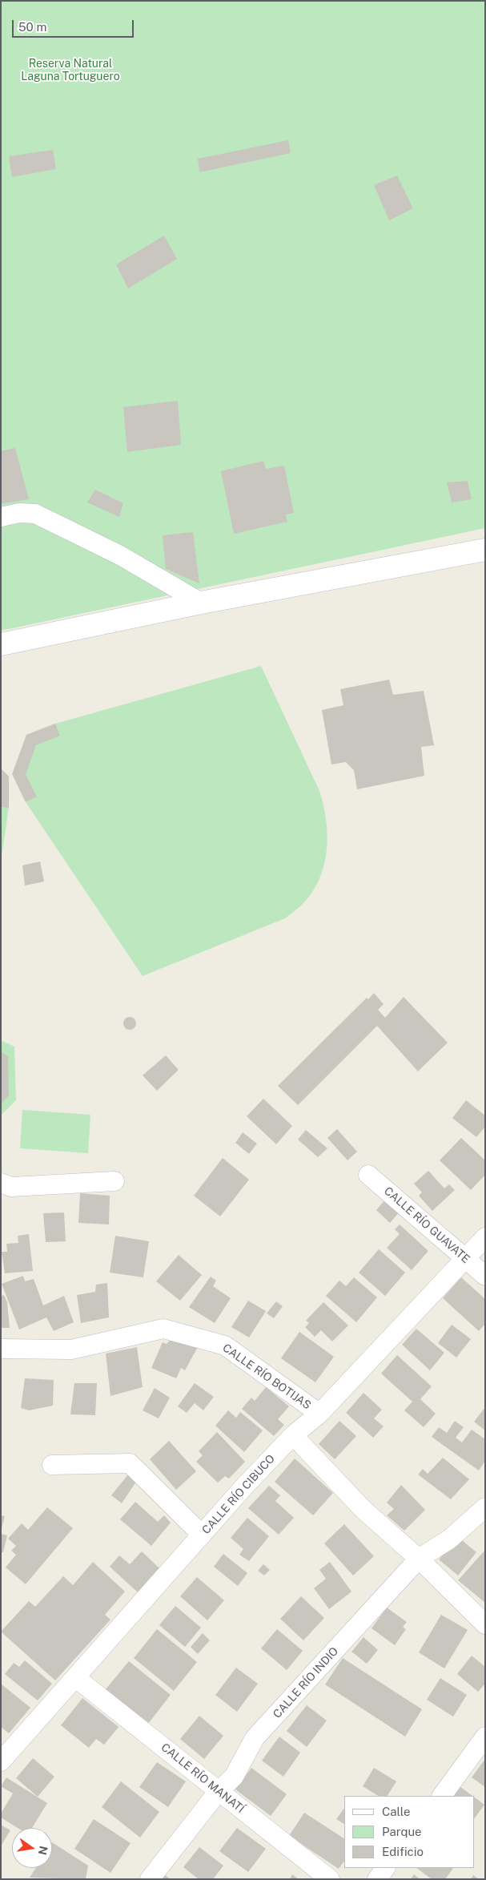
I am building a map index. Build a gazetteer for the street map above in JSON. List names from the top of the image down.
{
  "streets": {
    "street": [
      "CALLE RÍO GUAVATE",
      "CALLE RÍO BOTIJAS",
      "CALLE RÍO CIBUCO",
      "CALLE RÍO INDIO",
      "CALLE RÍO MANATÍ"
    ]
  },
  "crossings": [
    ["CALLE RÍO GUAVATE", "CALLE RÍO CIBUCO"],
    ["CALLE RÍO BOTIJAS", "CALLE RÍO CIBUCO"],
    ["CALLE RÍO CIBUCO", "CALLE RÍO MANATÍ"],
    ["CALLE RÍO INDIO", "CALLE RÍO MANATÍ"]
  ],
  "parks": ["Reserva Natural Laguna Tortuguero"],
  "legend": ["Calle", "Parque", "Edificio"],
  "scale_bar": "50 m",
  "north": "right"
}
